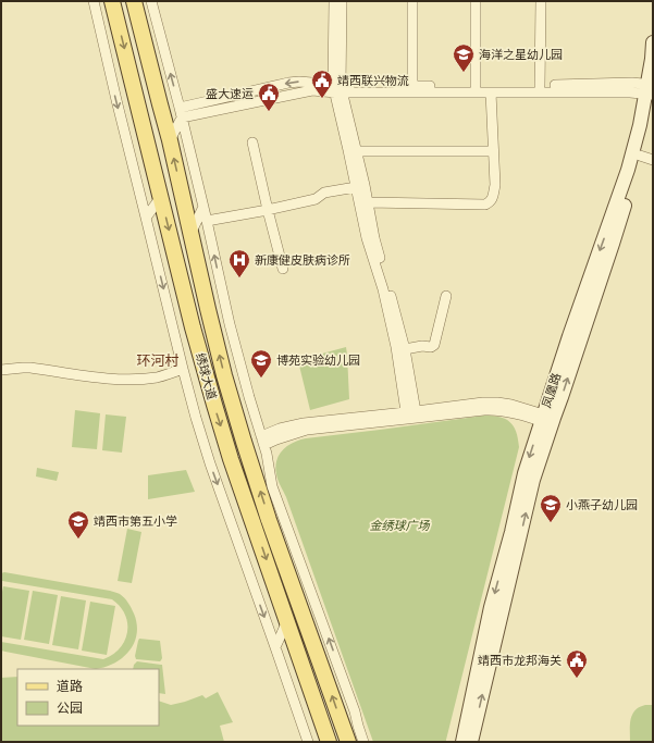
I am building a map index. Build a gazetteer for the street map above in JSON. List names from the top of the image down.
{
  "streets": {
    "main road": ["绣球大道", "凤凰路"]
  },
  "districts": ["环河村"],
  "parks": ["金绣球广场"],
  "places": {
    "school or university": [
      "海洋之星幼儿园",
      "博苑实验幼儿园",
      "小燕子幼儿园",
      "靖西市第五小学"
    ],
    "public building": ["靖西联兴物流", "盛大速运", "靖西市龙邦海关"],
    "hospital": ["新康健皮肤病诊所"]
  },
  "legend": ["道路", "公园"]
}
